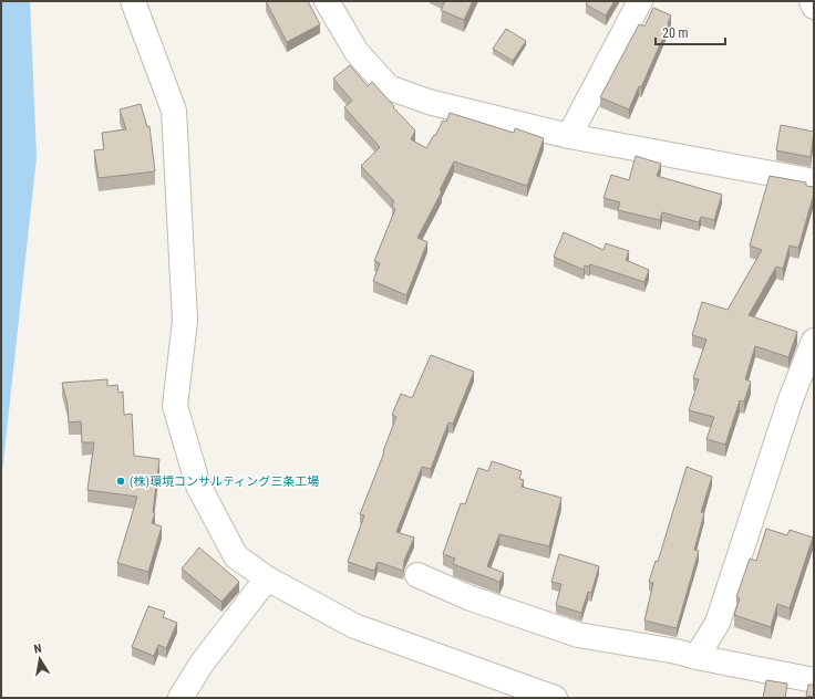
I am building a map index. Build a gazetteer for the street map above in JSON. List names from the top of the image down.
{
  "places": ["(株)環境コンサルティング三条工場"],
  "scale_bar": "20 m",
  "north": "top"
}
